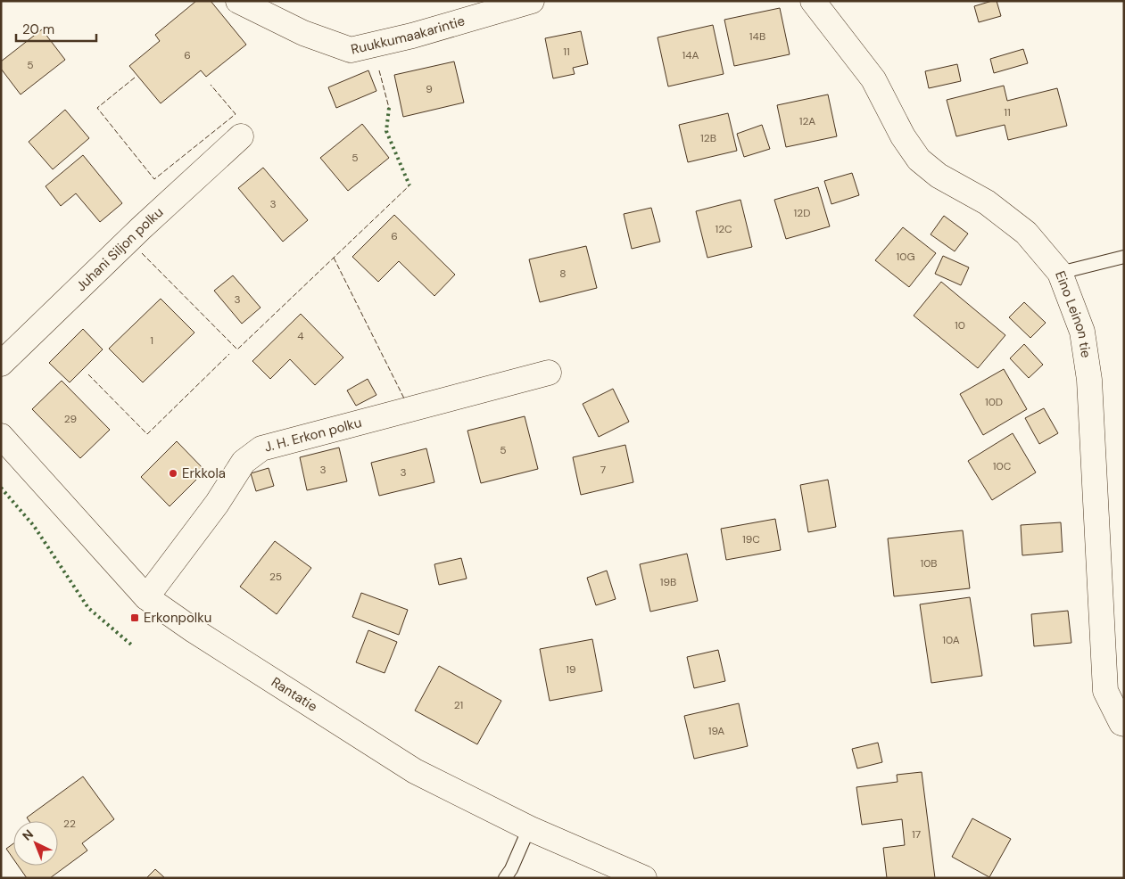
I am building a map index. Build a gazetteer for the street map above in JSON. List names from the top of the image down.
{
  "streets": {
    "street": [
      "Ruukkumaakarintie",
      "Juhani Siljon polku",
      "Eino Leinon tie",
      "J. H. Erkon polku",
      "Rantatie"
    ]
  },
  "crossings": [
    ["J. H. Erkon polku", "Rantatie"]
  ],
  "places": {
    "other": ["Erkkola"],
    "transit": ["Erkonpolku"]
  },
  "house_numbers": [
    "14B",
    "11",
    "6",
    "14A",
    "5",
    "9",
    "11",
    "12A",
    "12B",
    "5",
    "3",
    "12D",
    "12C",
    "6",
    "10G",
    "8",
    "3",
    "10",
    "4",
    "1",
    "10D",
    "29",
    "5",
    "10C",
    "3",
    "7",
    "3",
    "19C",
    "10B",
    "25",
    "19B",
    "10A",
    "19",
    "21",
    "19A",
    "22",
    "17"
  ],
  "scale_bar": "20 m",
  "north": "top left"
}
